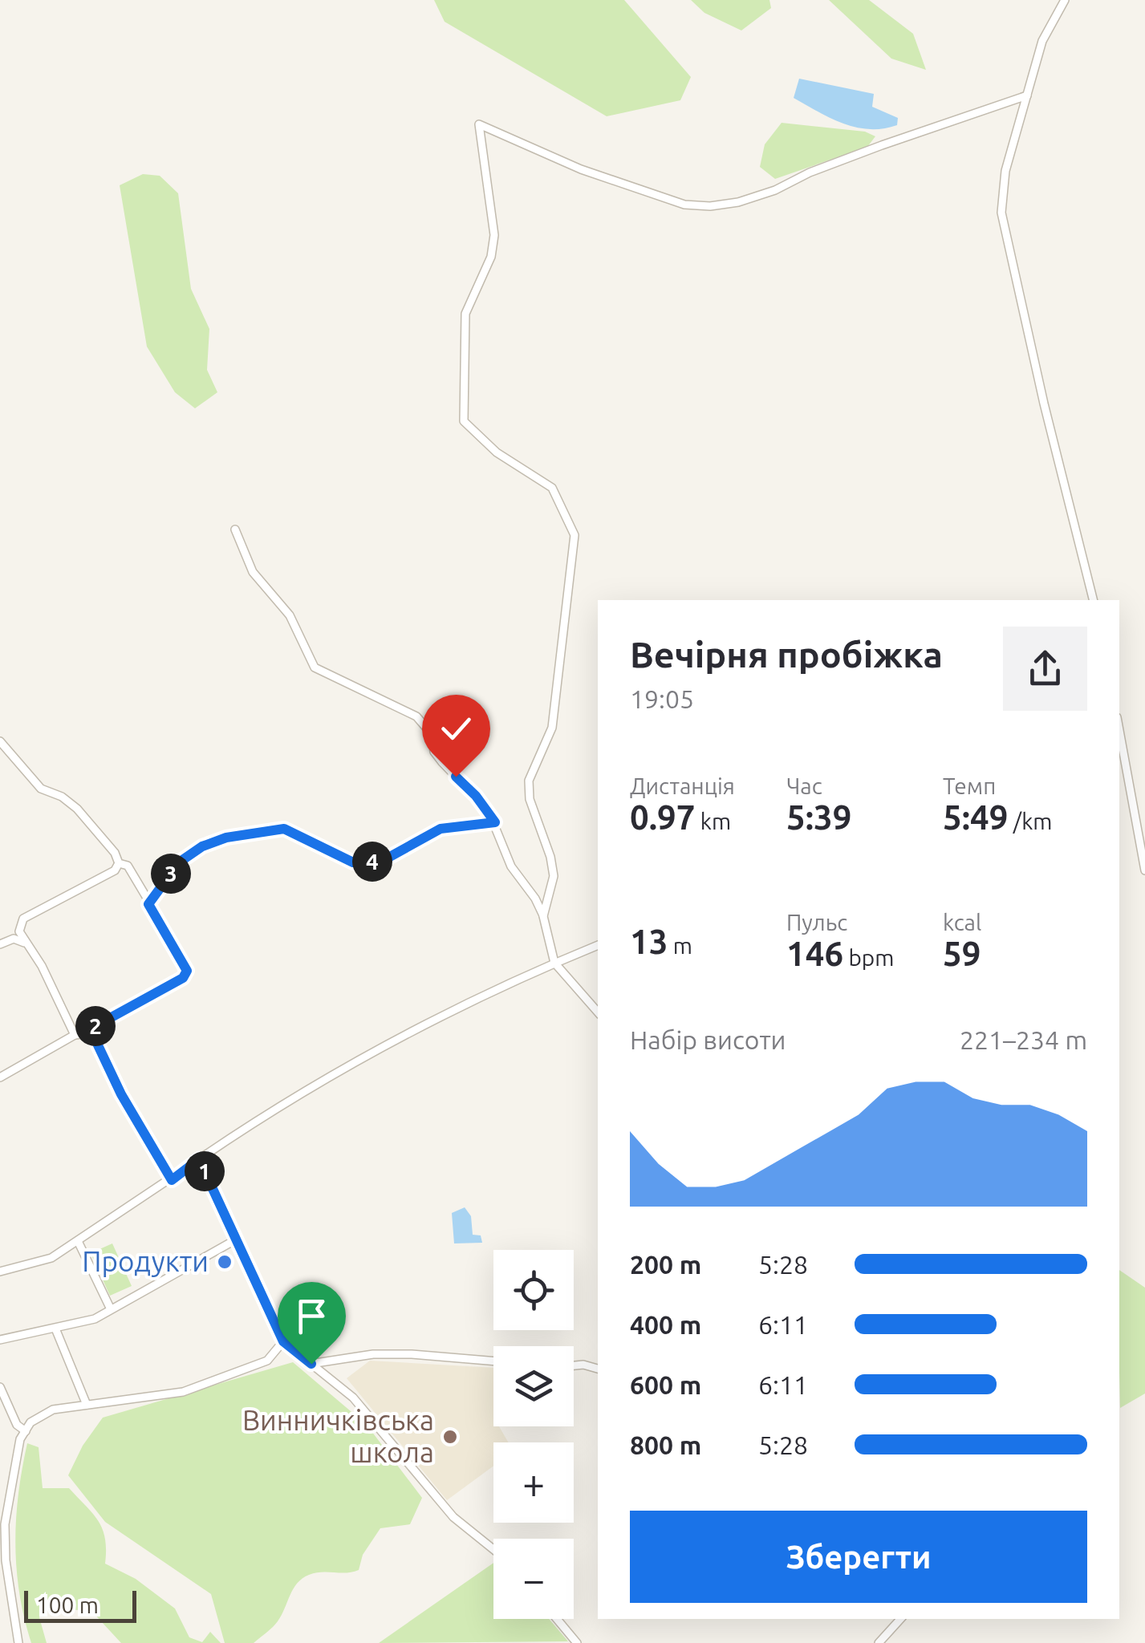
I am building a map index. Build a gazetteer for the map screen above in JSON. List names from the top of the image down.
{
  "places": ["Продукти", "Винничківська школа"],
  "scale_bar": "100 m",
  "page": {
    "heading": ["Вечірня пробіжка", "19:05"],
    "stats": [
      ["Дистанція", "0.97 km"],
      ["Час", "5:39"],
      ["Темп", "5:49 /km"],
      ["13 m"],
      ["Пульс", "146 bpm"],
      ["kcal", "59"]
    ],
    "pins": [
      "4",
      "3",
      "2",
      "1"
    ],
    "chart": ["Набір висоти", "221–234 m"],
    "list": [
      {
        "name": "200 m",
        "note": "5:28"
      },
      {
        "name": "400 m",
        "note": "6:11"
      },
      {
        "name": "600 m",
        "note": "6:11"
      },
      {
        "name": "800 m",
        "note": "5:28"
      }
    ],
    "map_buttons": ["+", "−"],
    "buttons": "Зберегти",
    "scale": "100 m"
  }
}
